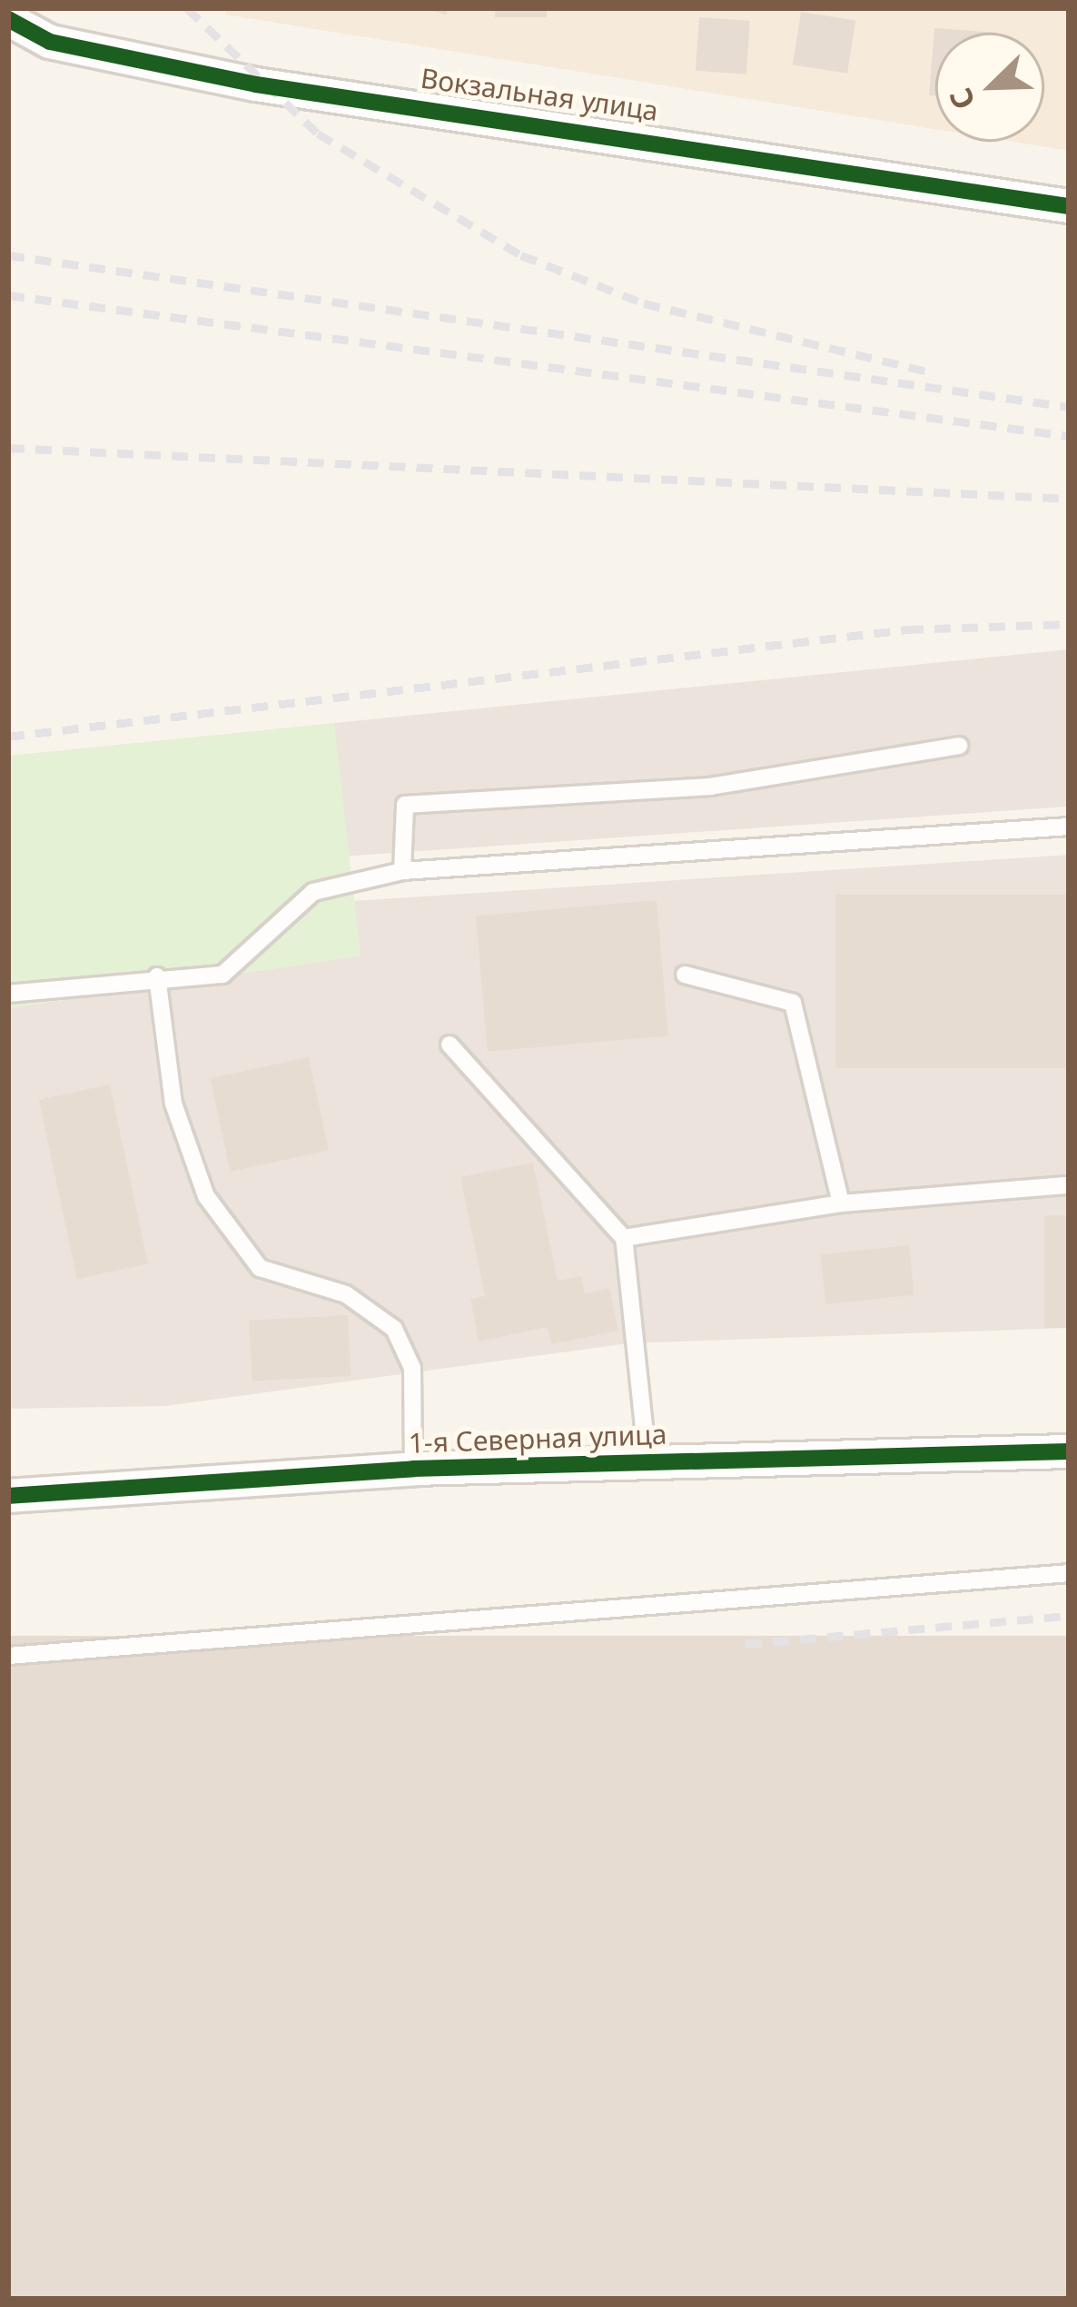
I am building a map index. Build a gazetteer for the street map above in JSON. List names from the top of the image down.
{
  "streets": {
    "street": ["Вокзальная улица", "1-я Северная улица"]
  },
  "north": "bottom left"
}
